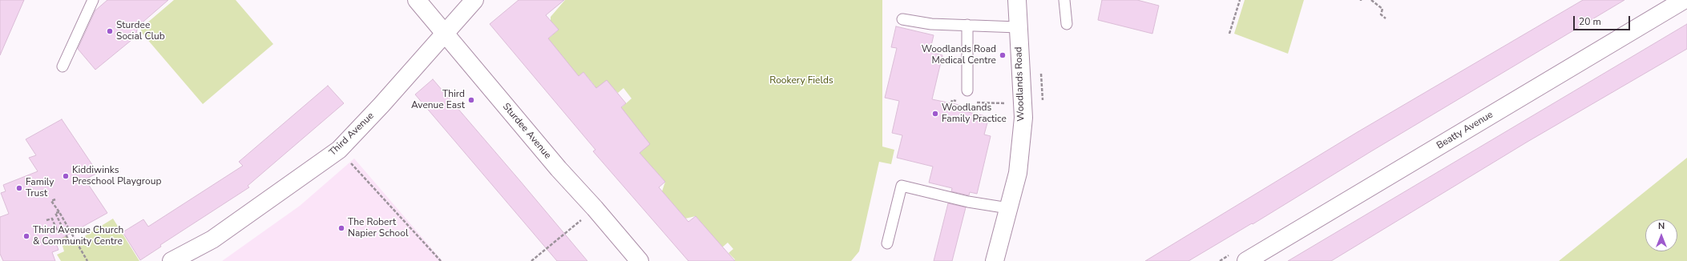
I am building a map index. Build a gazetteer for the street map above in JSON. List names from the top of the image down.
{
  "streets": {
    "street": [
      "Woodlands Road",
      "Beatty Avenue",
      "Sturdee Avenue",
      "Third Avenue"
    ]
  },
  "crossings": [
    ["Sturdee Avenue", "Third Avenue"]
  ],
  "parks": ["Rookery Fields"],
  "places": [
    "Sturdee Social Club",
    "Woodlands Road Medical Centre",
    "Third Avenue East",
    "Woodlands Family Practice",
    "Kiddiwinks Preschool Playgroup",
    "Family Trust",
    "The Robert Napier School",
    "Third Avenue Church & Community Centre"
  ],
  "scale_bar": "20 m",
  "north": "top"
}
